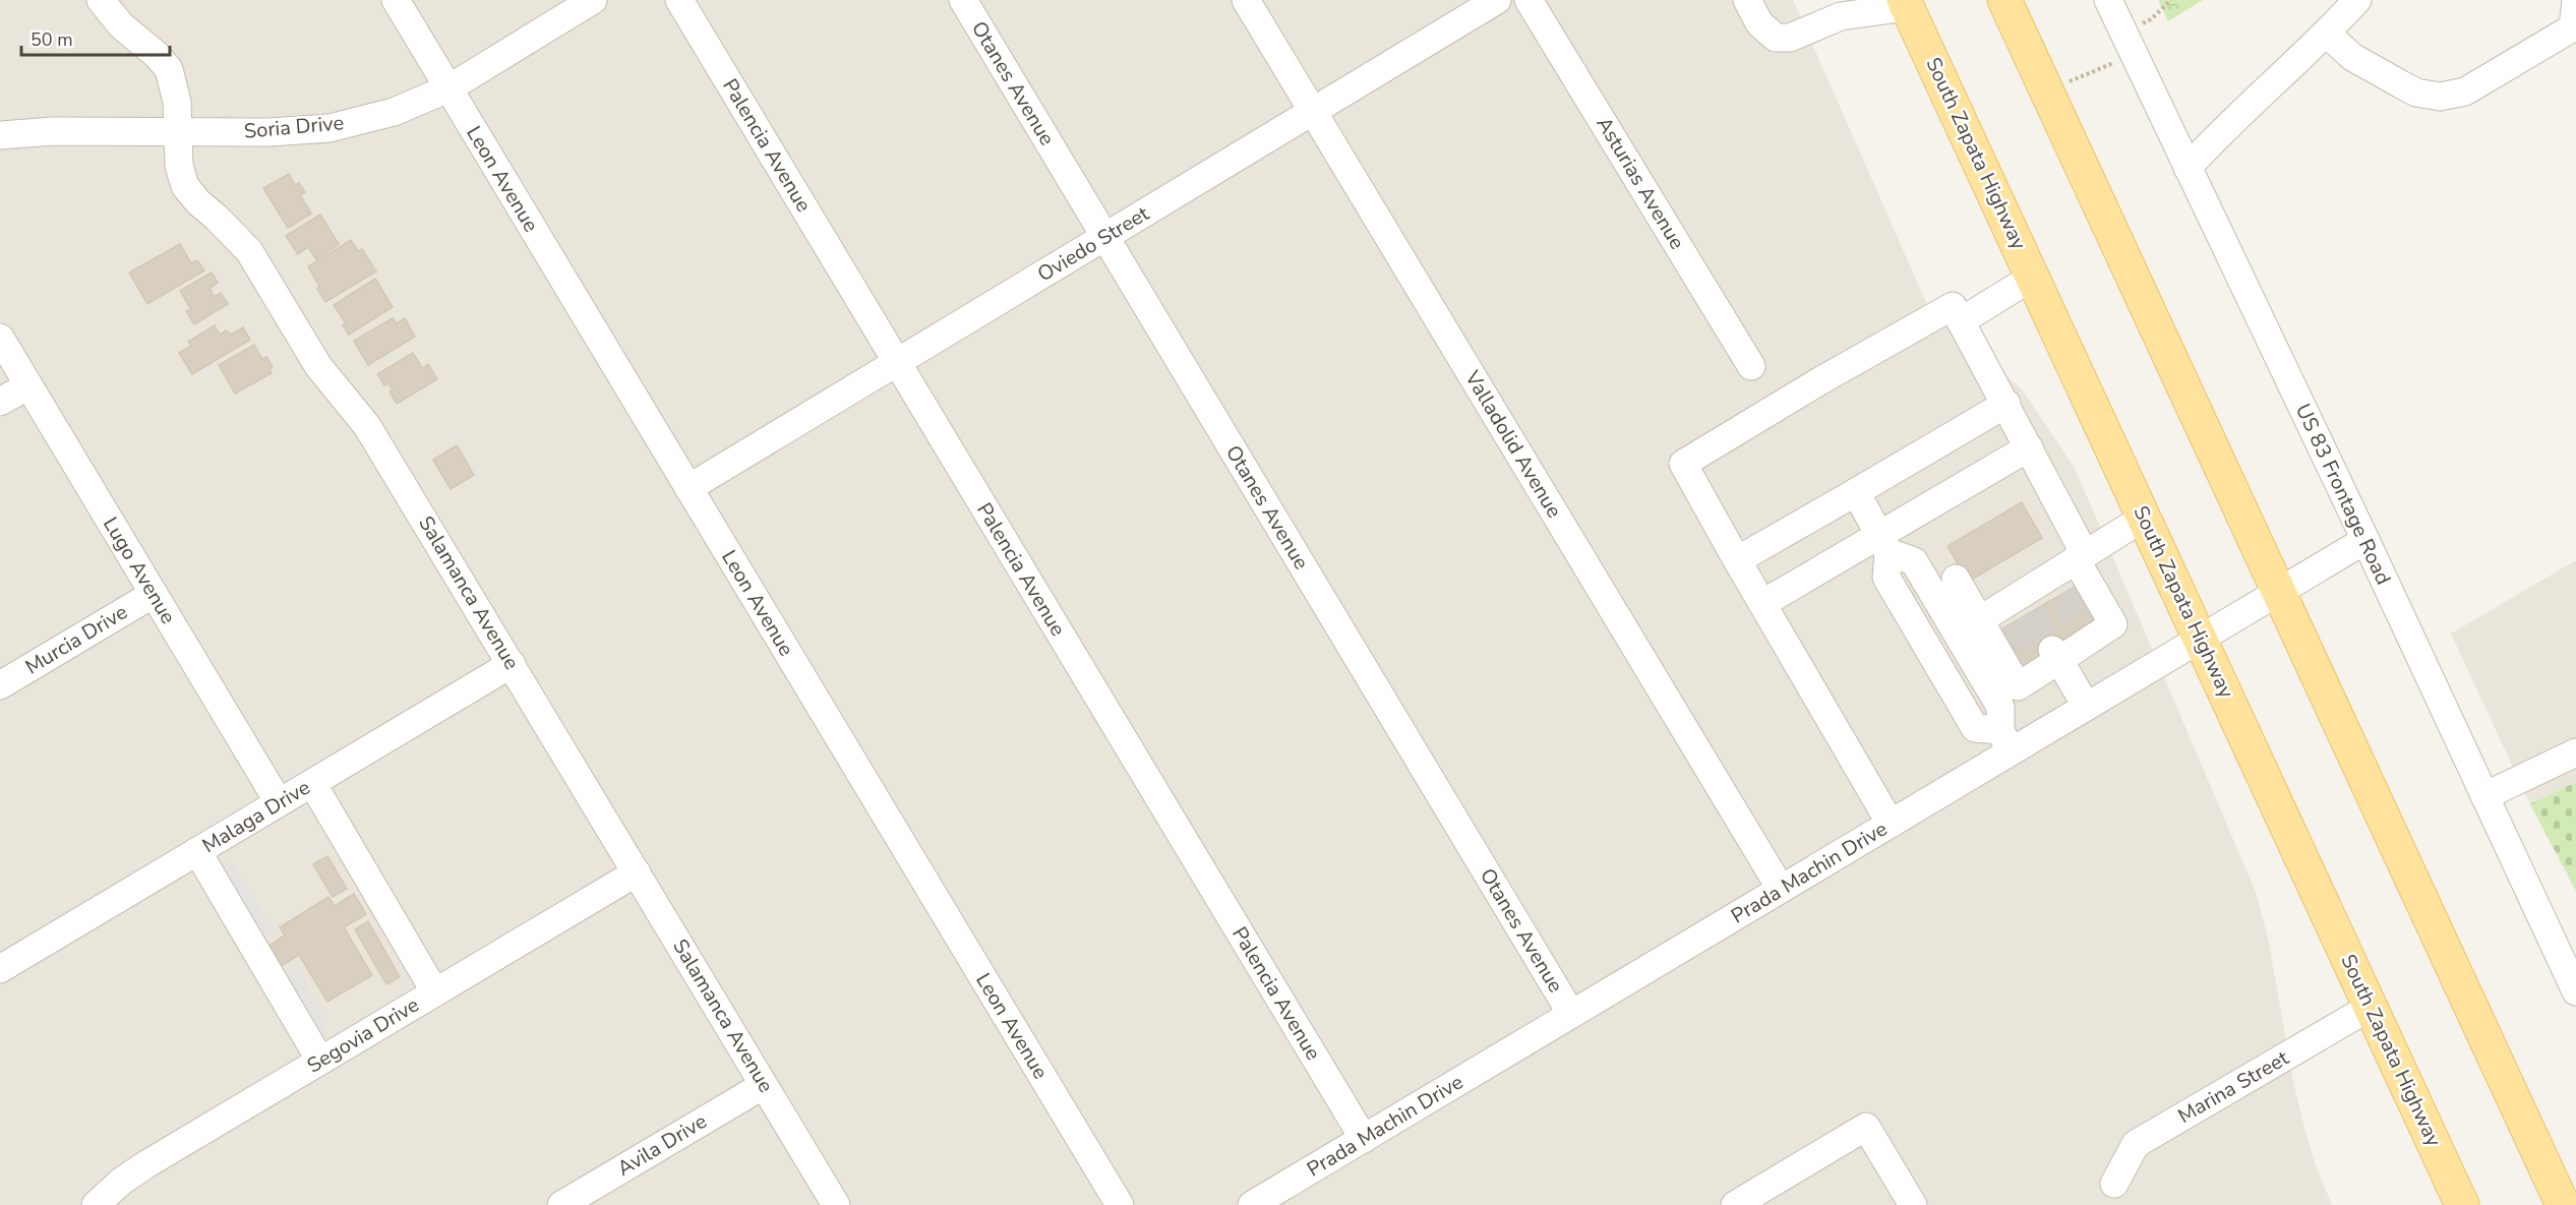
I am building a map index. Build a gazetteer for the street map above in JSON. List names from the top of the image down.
{
  "streets": {
    "main road": ["South Zapata Highway"],
    "street": [
      "Otanes Avenue",
      "Soria Drive",
      "Palencia Avenue",
      "Leon Avenue",
      "Asturias Avenue",
      "Oviedo Street",
      "Valladolid Avenue",
      "US 83 Frontage Road",
      "Lugo Avenue",
      "Salamanca Avenue",
      "Murcia Drive",
      "Malaga Drive",
      "Prada Machin Drive",
      "Segovia Drive",
      "Marina Street",
      "Avila Drive"
    ]
  },
  "crossings": [
    ["Otanes Avenue", "Oviedo Street"],
    ["Otanes Avenue", "Prada Machin Drive"],
    ["Soria Drive", "Leon Avenue"],
    ["Soria Drive", "Salamanca Avenue"],
    ["Palencia Avenue", "Oviedo Street"],
    ["Palencia Avenue", "Prada Machin Drive"],
    ["South Zapata Highway", "Prada Machin Drive"],
    ["South Zapata Highway", "Marina Street"],
    ["Leon Avenue", "Oviedo Street"],
    ["Oviedo Street", "Valladolid Avenue"],
    ["Valladolid Avenue", "Prada Machin Drive"],
    ["US 83 Frontage Road", "Prada Machin Drive"],
    ["Lugo Avenue", "Murcia Drive"],
    ["Lugo Avenue", "Malaga Drive"],
    ["Salamanca Avenue", "Malaga Drive"],
    ["Salamanca Avenue", "Segovia Drive"],
    ["Salamanca Avenue", "Avila Drive"]
  ],
  "scale_bar": "50 m"
}
